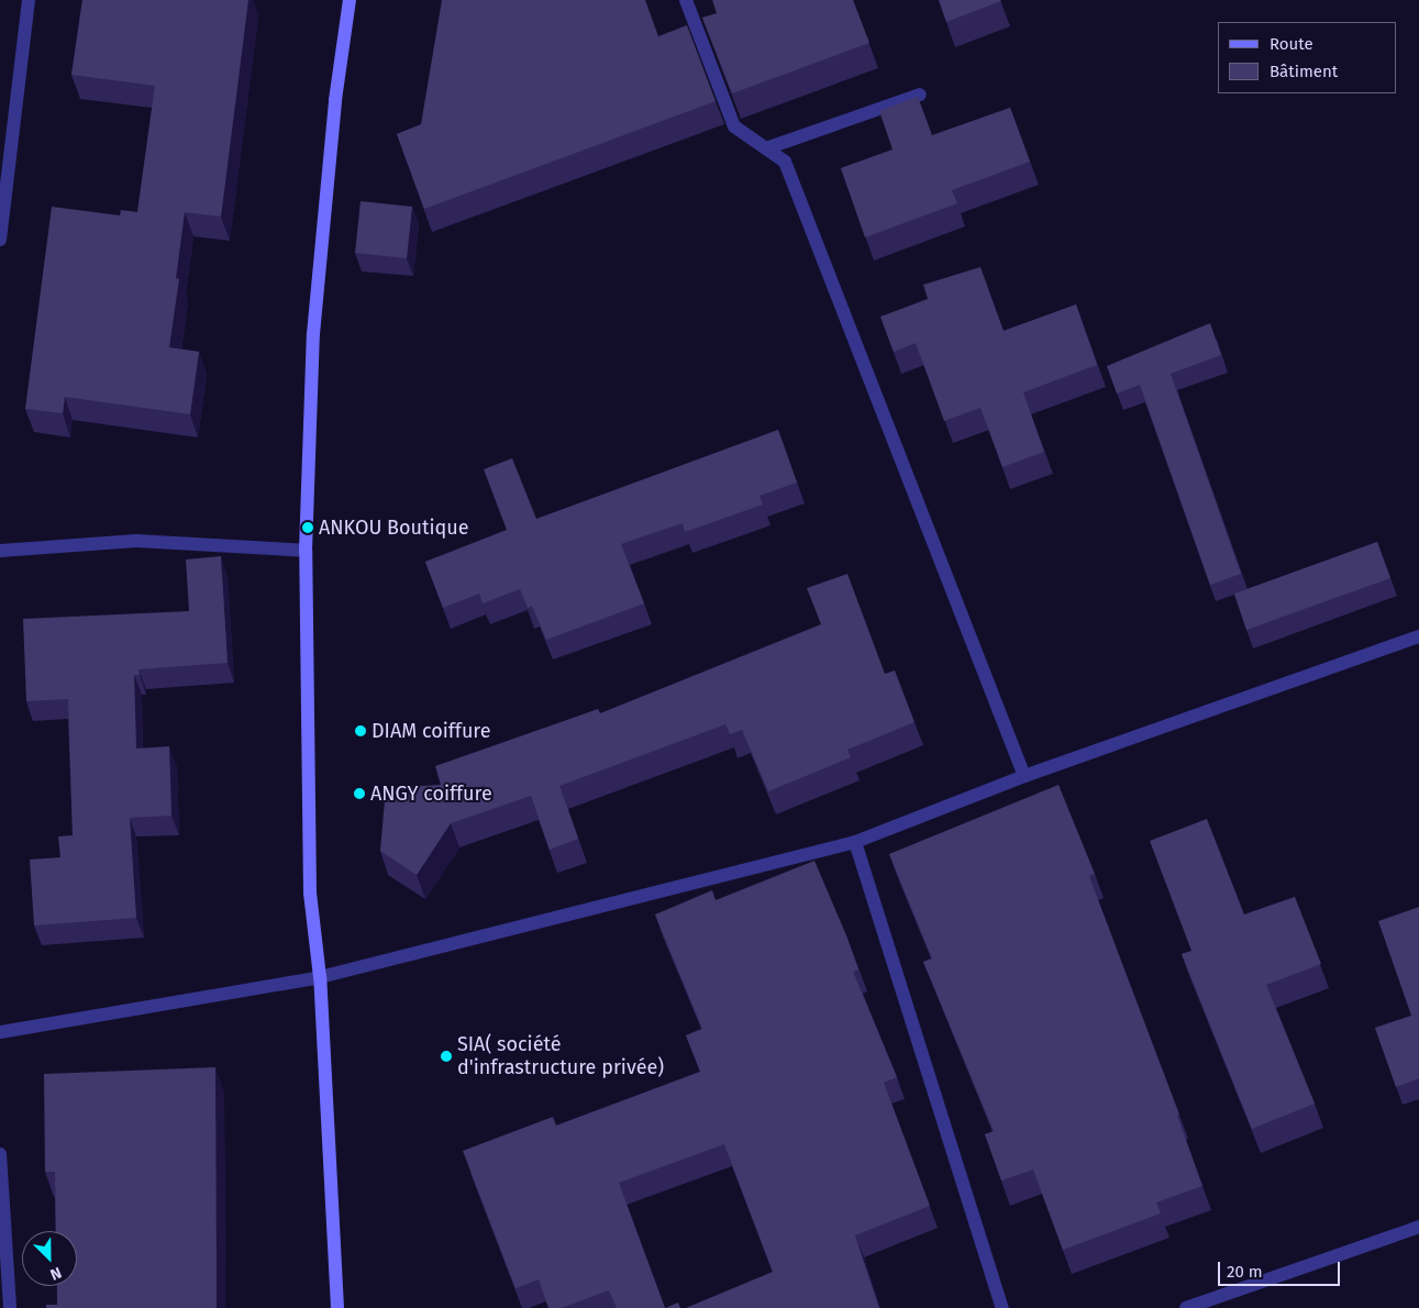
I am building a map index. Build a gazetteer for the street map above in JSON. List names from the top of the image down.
{
  "places": [
    "ANKOU Boutique",
    "DIAM coiffure",
    "ANGY coiffure",
    "SIA( société d'infrastructure privée)"
  ],
  "legend": ["Route", "Bâtiment"],
  "scale_bar": "20 m",
  "north": "bottom right"
}
